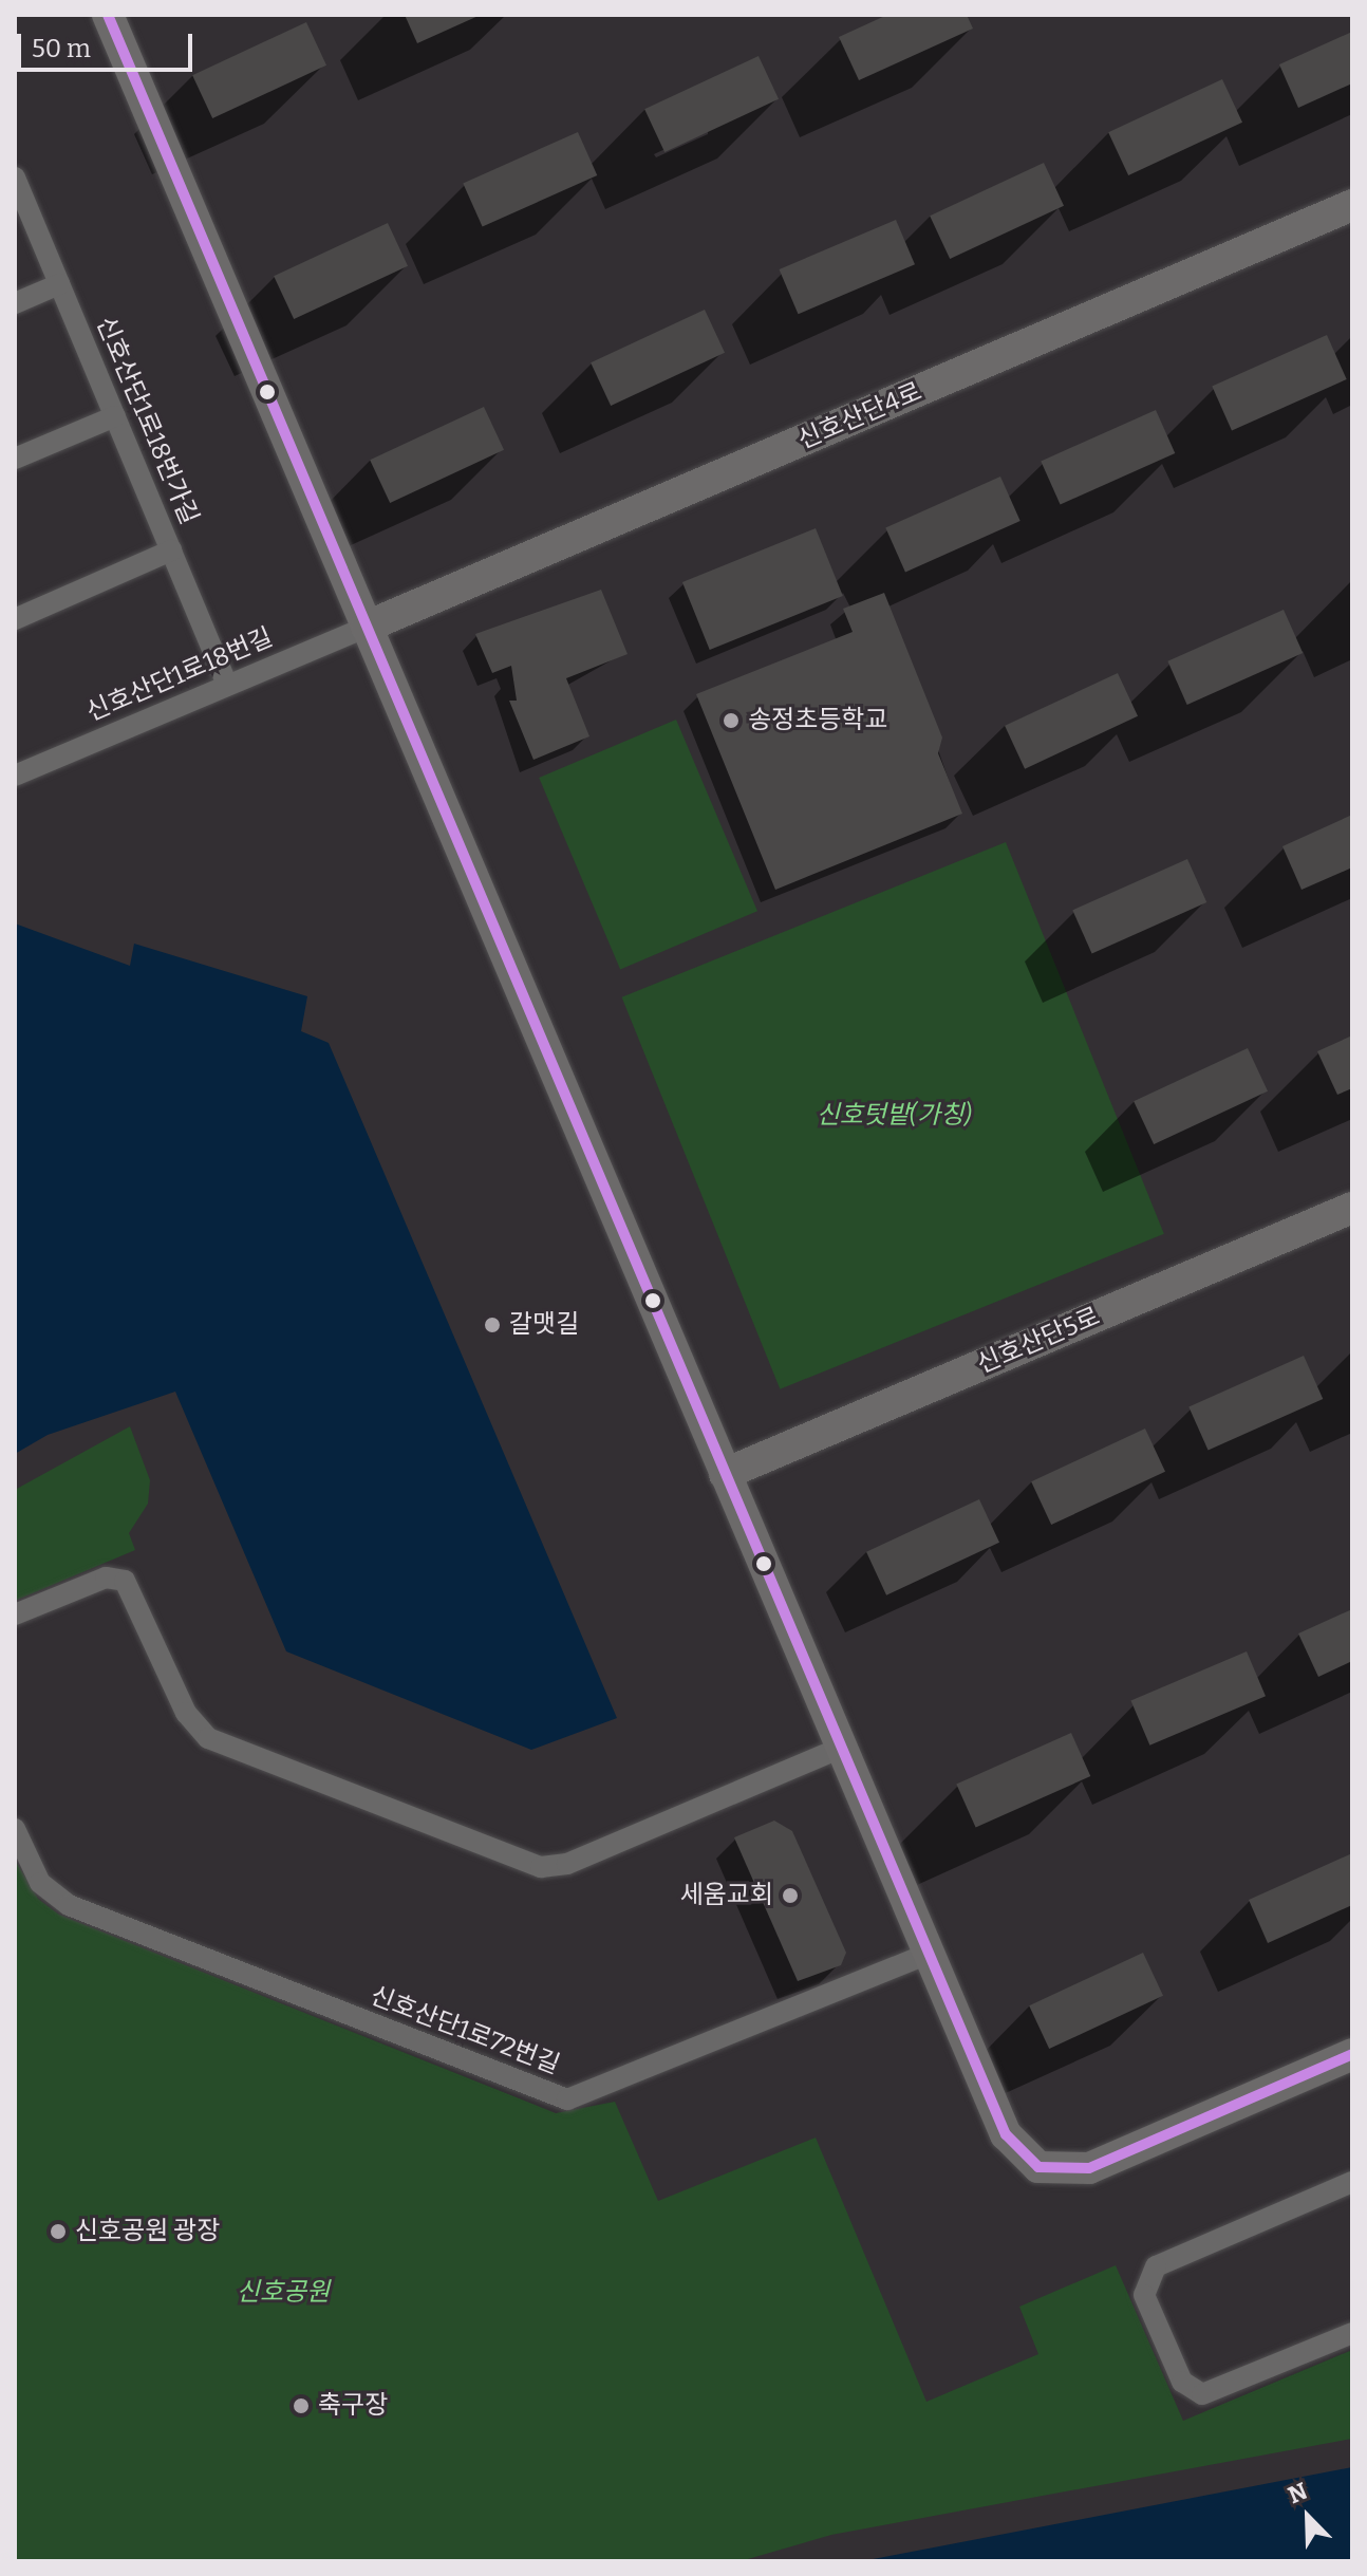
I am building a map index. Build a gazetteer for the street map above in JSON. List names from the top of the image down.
{
  "streets": {
    "main road": ["신호산단4로", "신호산단5로"],
    "street": ["신호산단1로18번가길", "신호산단1로18번길", "신호산단1로72번길"]
  },
  "crossings": [
    ["신호산단4로", "신호산단1로18번길"],
    ["신호산단1로18번가길", "신호산단1로18번길"]
  ],
  "parks": ["신호텃밭(가칭)", "신호공원"],
  "places": [
    "송정초등학교",
    "갈맷길",
    "세움교회",
    "신호공원 광장",
    "축구장"
  ],
  "scale_bar": "50 m",
  "north": "top left"
}
